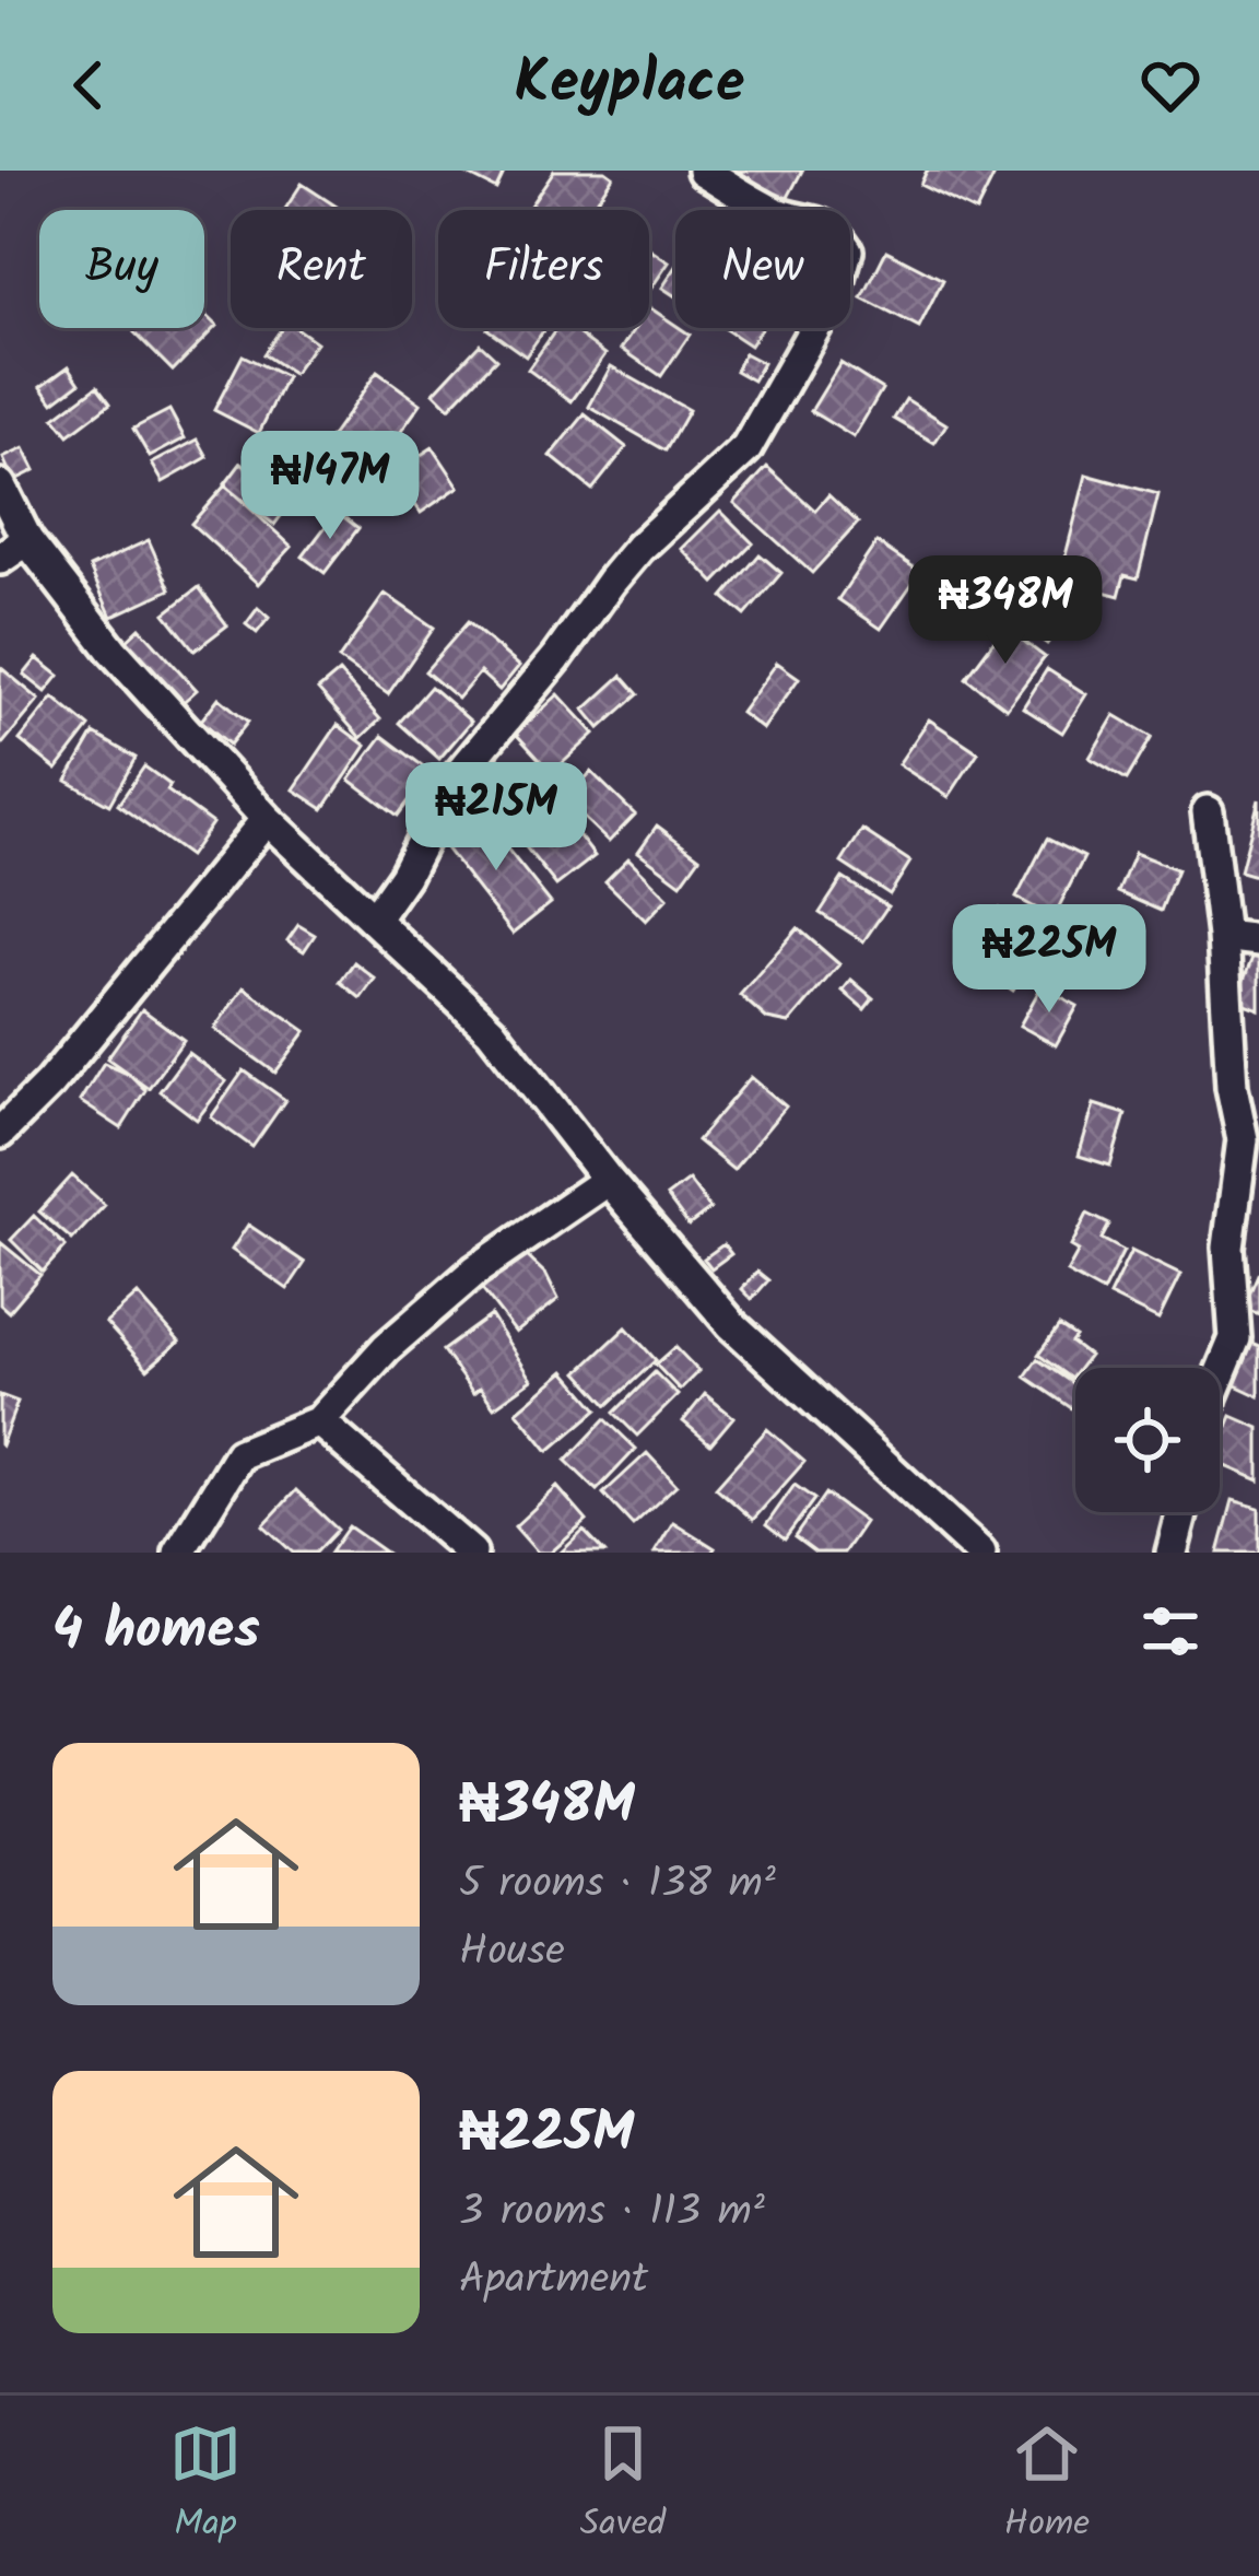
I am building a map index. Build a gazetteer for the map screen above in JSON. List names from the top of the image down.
{
  "page": {
    "header": "Keyplace",
    "chip": [
      "Buy",
      "Rent",
      "Filters",
      "New"
    ],
    "price": [
      "₦147M",
      "₦348M",
      "₦215M",
      "₦225M"
    ],
    "heading": "4 homes",
    "list": [
      {
        "name": "₦348M",
        "note": "5 rooms · 138 m² · House"
      },
      {
        "name": "₦225M",
        "note": "3 rooms · 113 m² · Apartment"
      }
    ],
    "tabs": ["Map", "Saved", "Home"]
  }
}
